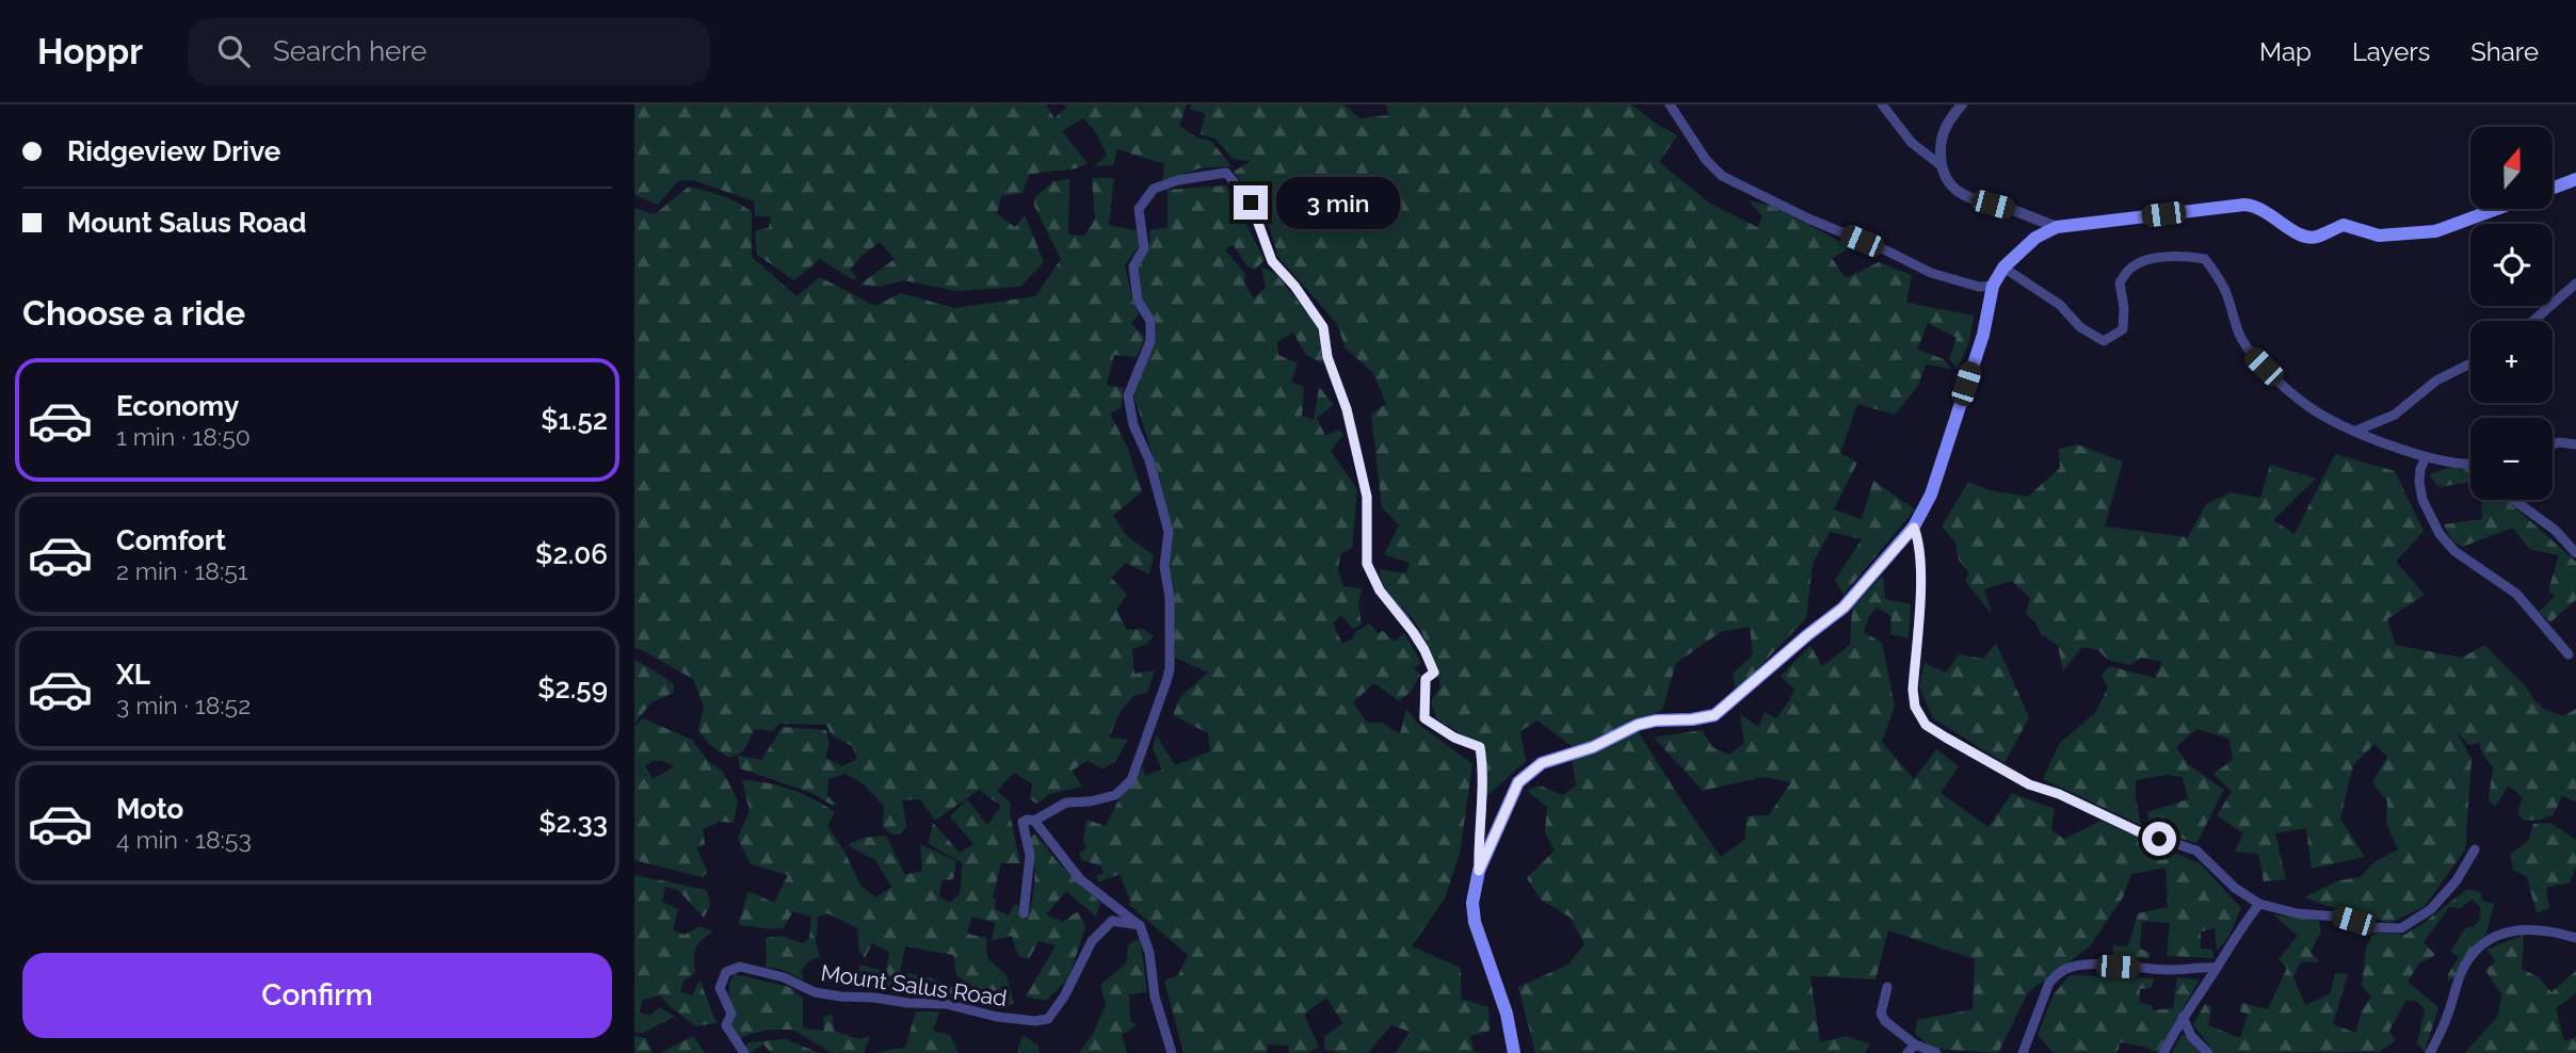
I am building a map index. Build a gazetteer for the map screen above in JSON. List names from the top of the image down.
{
  "streets": {
    "street": ["Mount Salus Road"]
  },
  "north": "top",
  "page": {
    "header": "Hoppr",
    "search": "Search here",
    "nav": ["Map", "Layers", "Share"],
    "banner": ["Ridgeview Drive", "Mount Salus Road"],
    "map_buttons": ["+", "−"],
    "bubble": "3 min",
    "heading": "Choose a ride",
    "list": [
      {
        "name": "Economy",
        "note": "1 min · 18:50",
        "value": "$1.52"
      },
      {
        "name": "Comfort",
        "note": "2 min · 18:51",
        "value": "$2.06"
      },
      {
        "name": "XL",
        "note": "3 min · 18:52",
        "value": "$2.59"
      },
      {
        "name": "Moto",
        "note": "4 min · 18:53",
        "value": "$2.33"
      }
    ],
    "buttons": "Confirm"
  }
}
